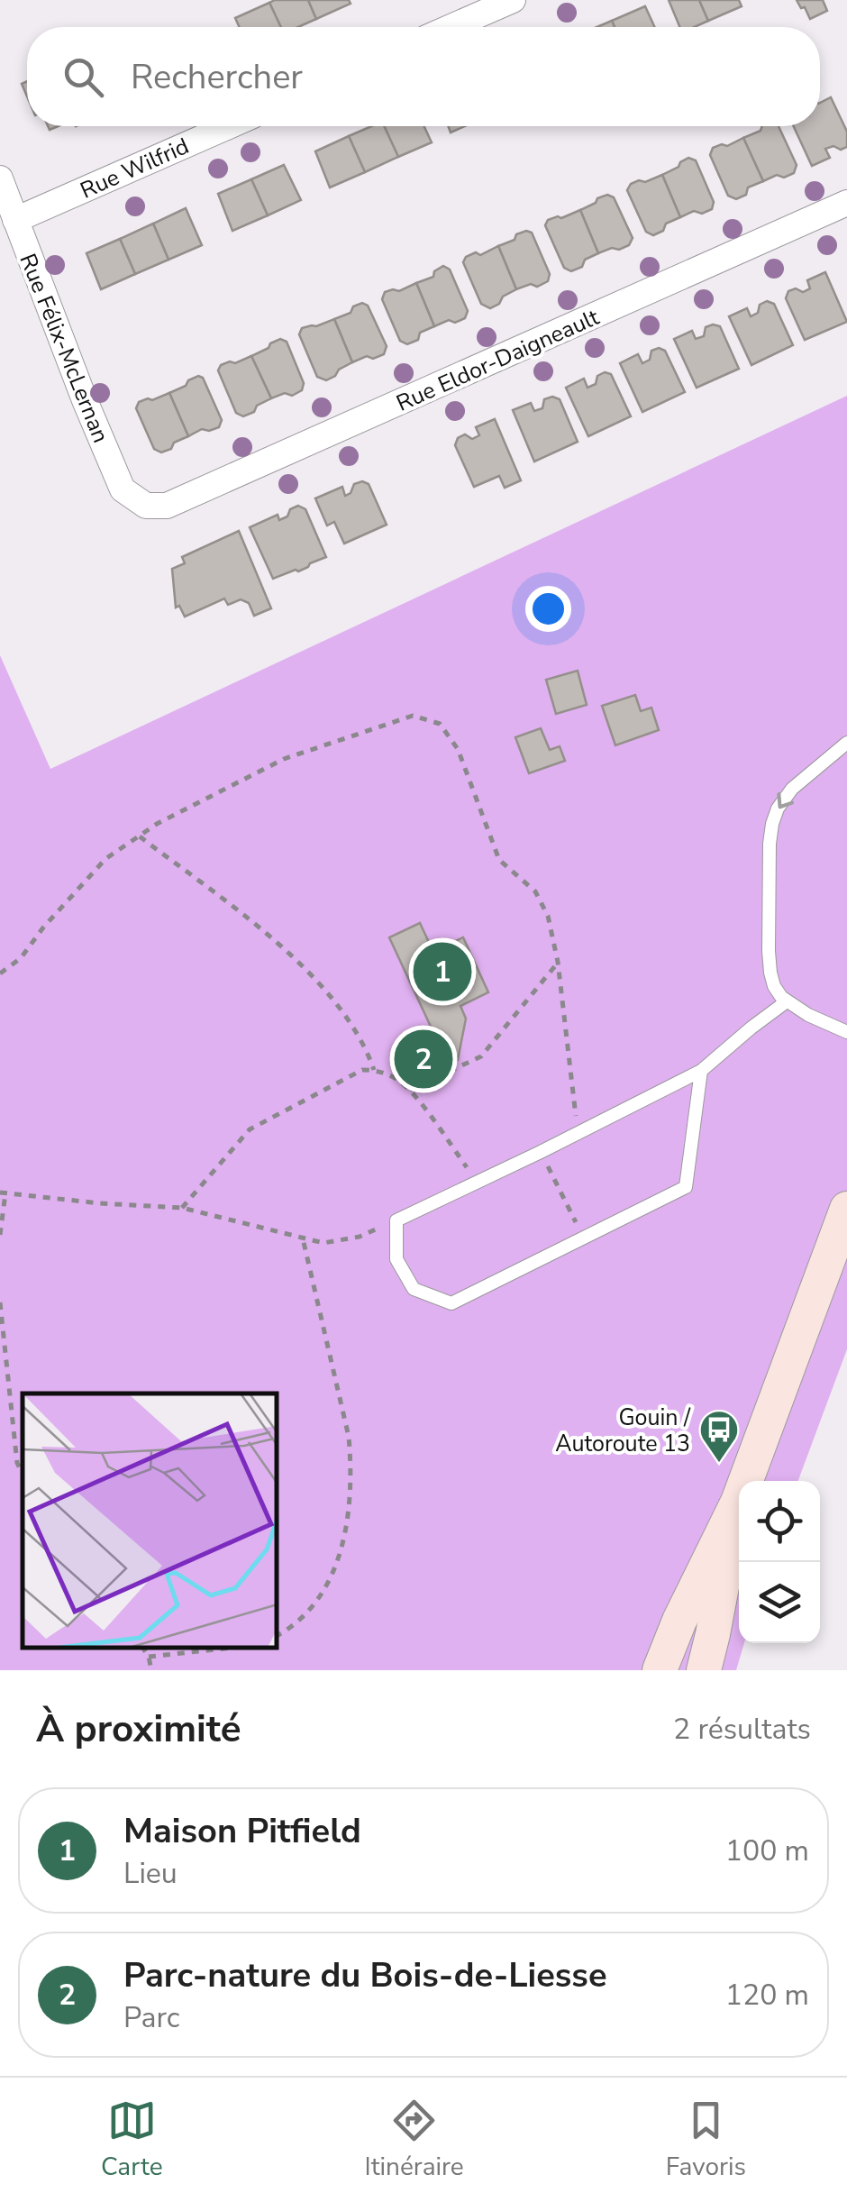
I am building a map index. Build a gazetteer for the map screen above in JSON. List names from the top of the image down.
{
  "streets": {
    "street": ["Rue Wilfrid", "Rue Félix-McLernan", "Rue Eldor-Daigneault"]
  },
  "crossings": [
    ["Rue Wilfrid", "Rue Félix-McLernan"],
    ["Rue Félix-McLernan", "Rue Eldor-Daigneault"]
  ],
  "places": {
    "bus stop": ["Gouin / Autoroute 13"]
  },
  "page": {
    "search": "Rechercher",
    "pins": ["1", "2"],
    "heading": ["À proximité", "2 résultats"],
    "list": [
      {
        "mark": "1",
        "name": "Maison Pitfield",
        "note": "Lieu",
        "value": "100 m"
      },
      {
        "mark": "2",
        "name": "Parc-nature du Bois-de-Liesse",
        "note": "Parc",
        "value": "120 m"
      }
    ],
    "nav": ["Carte", "Itinéraire", "Favoris"]
  }
}
